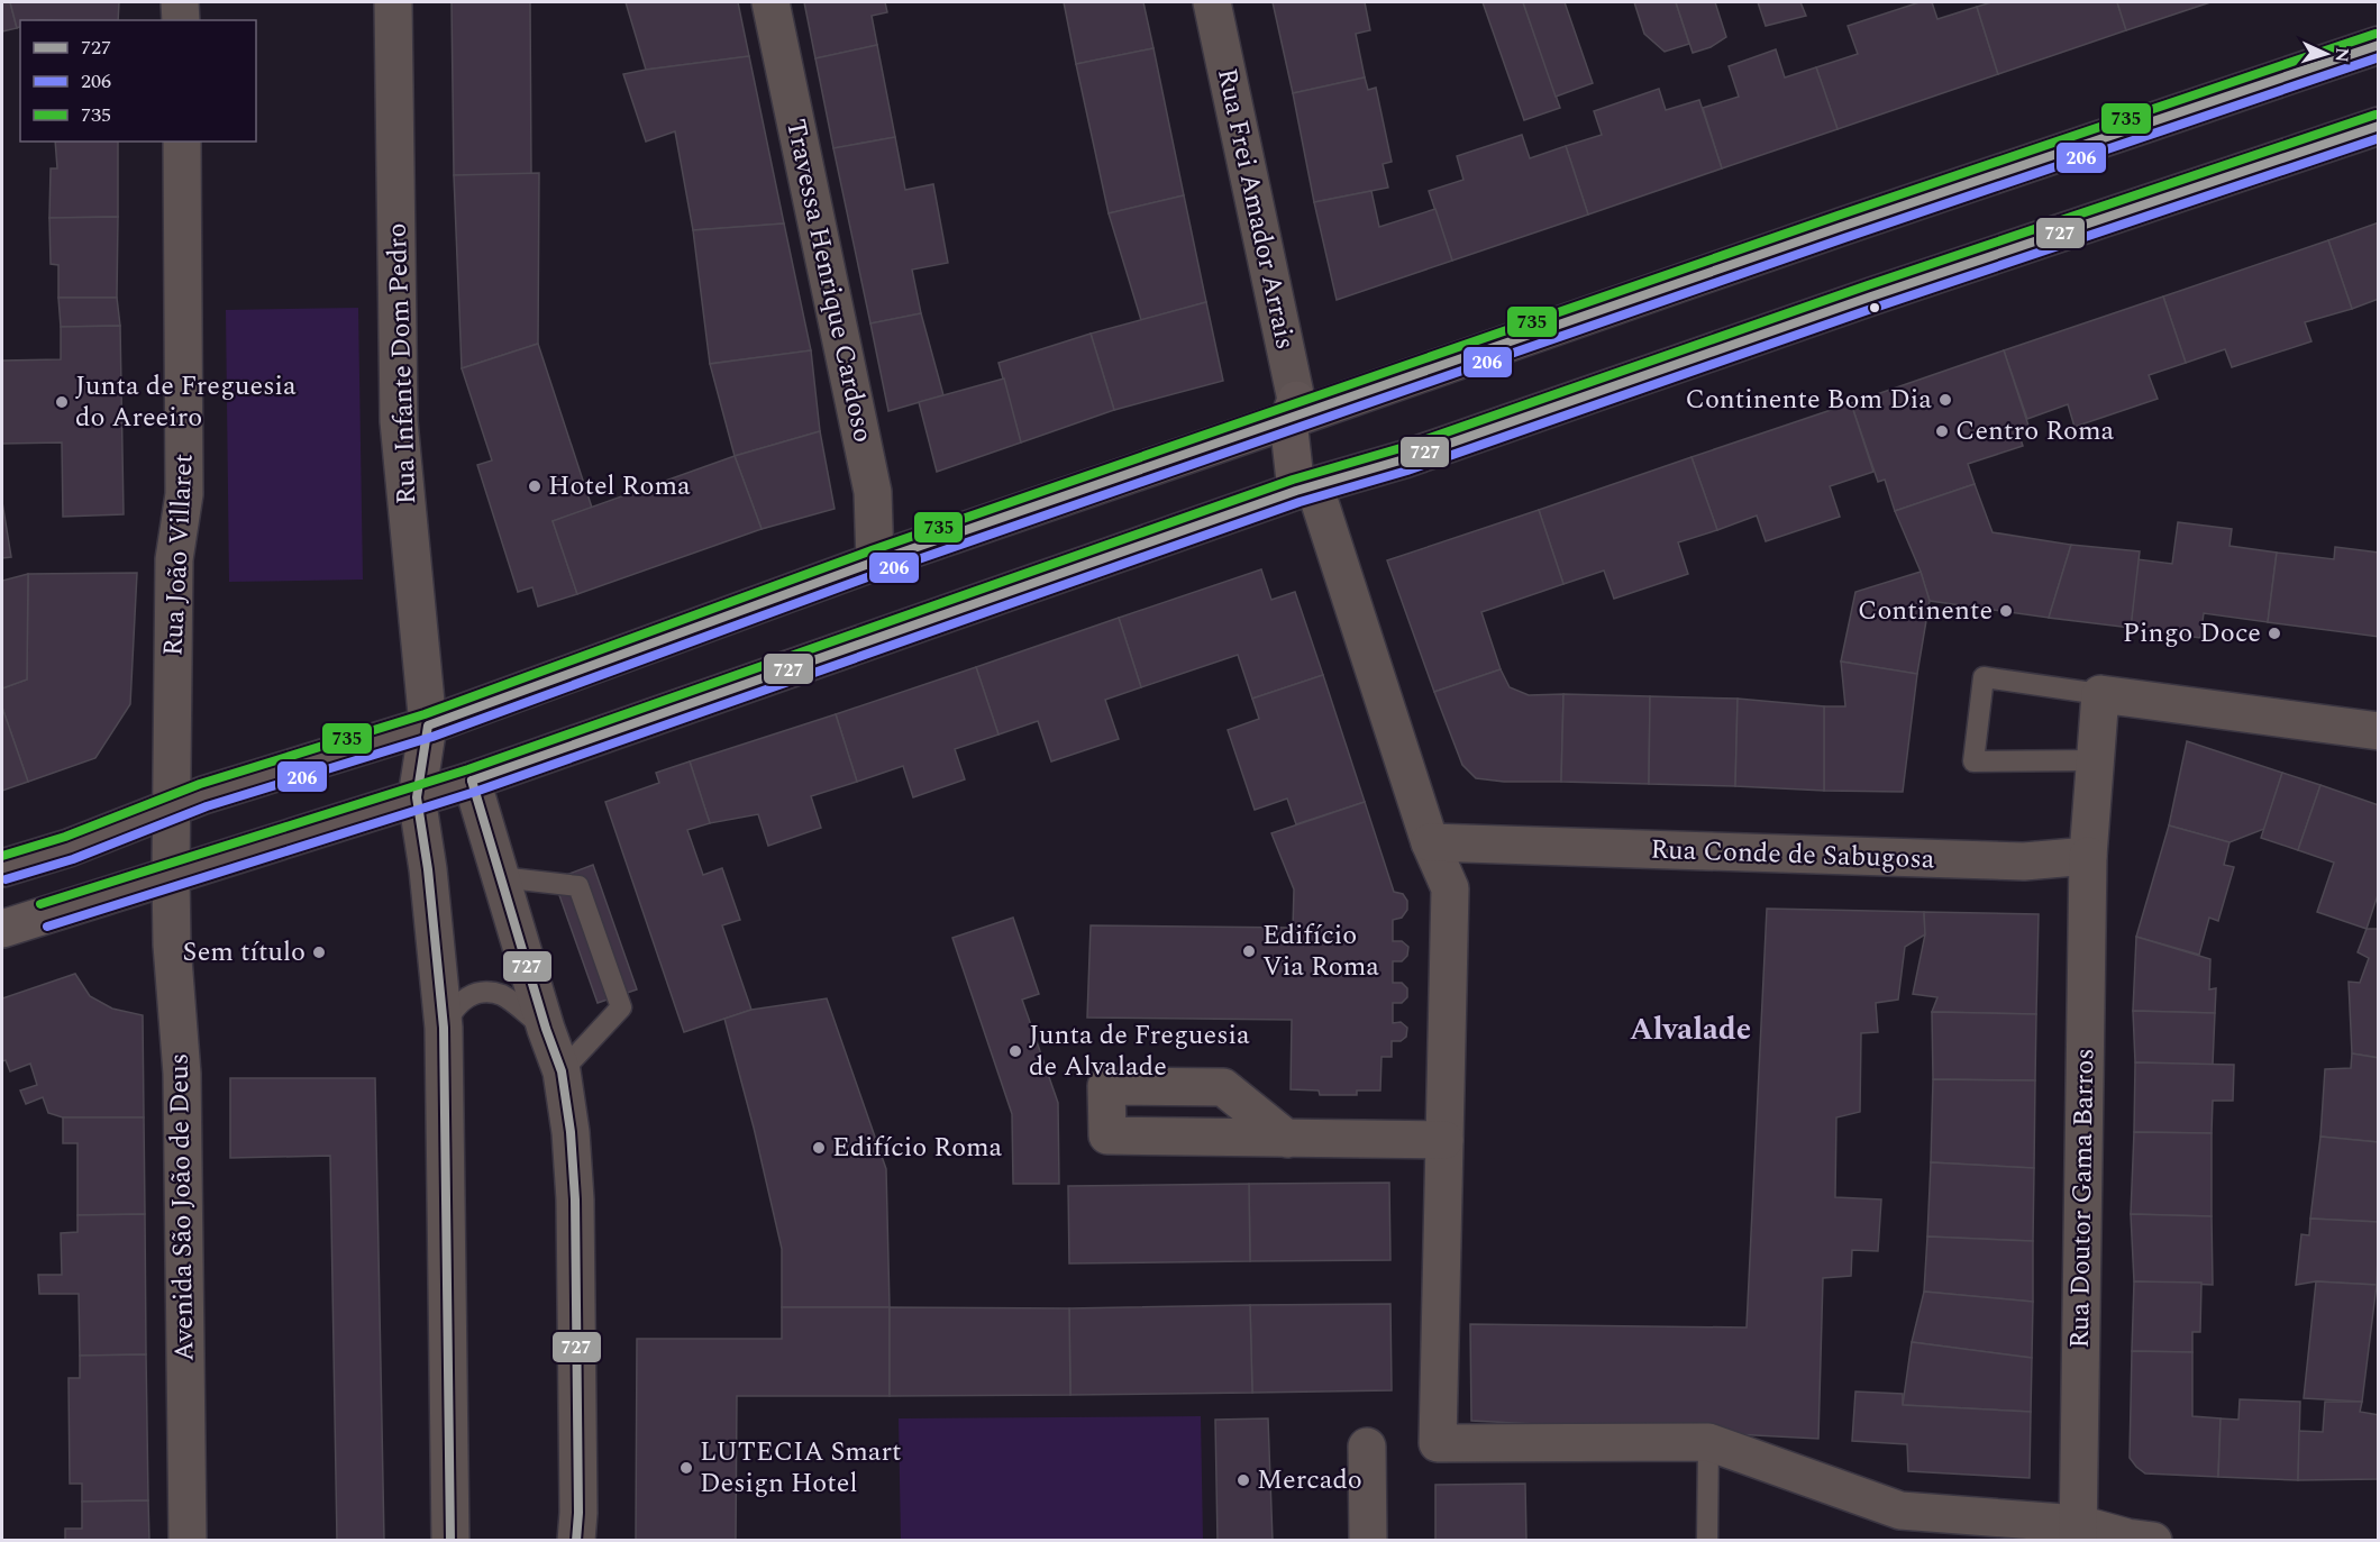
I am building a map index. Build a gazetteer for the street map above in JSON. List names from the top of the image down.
{
  "streets": {
    "street": [
      "Rua Frei Amador Arrais",
      "Travessa Henrique Cardoso",
      "Rua Infante Dom Pedro",
      "Rua João Villaret",
      "Rua Conde de Sabugosa",
      "Rua Doutor Gama Barros",
      "Avenida São João de Deus"
    ]
  },
  "crossings": [
    ["Rua João Villaret", "Avenida São João de Deus"],
    ["Rua Conde de Sabugosa", "Rua Doutor Gama Barros"]
  ],
  "districts": ["Alvalade"],
  "places": [
    "Continente Bom Dia",
    "Junta de Freguesia do Areeiro",
    "Centro Roma",
    "Hotel Roma",
    "Continente",
    "Pingo Doce",
    "Edifício Via Roma",
    "Sem título",
    "Junta de Freguesia de Alvalade",
    "Edifício Roma",
    "LUTECIA Smart Design Hotel",
    "Mercado"
  ],
  "lines": ["transit line 735", "transit line 727", "transit line 206"],
  "legend": ["727", "206", "735"],
  "north": "right"
}
